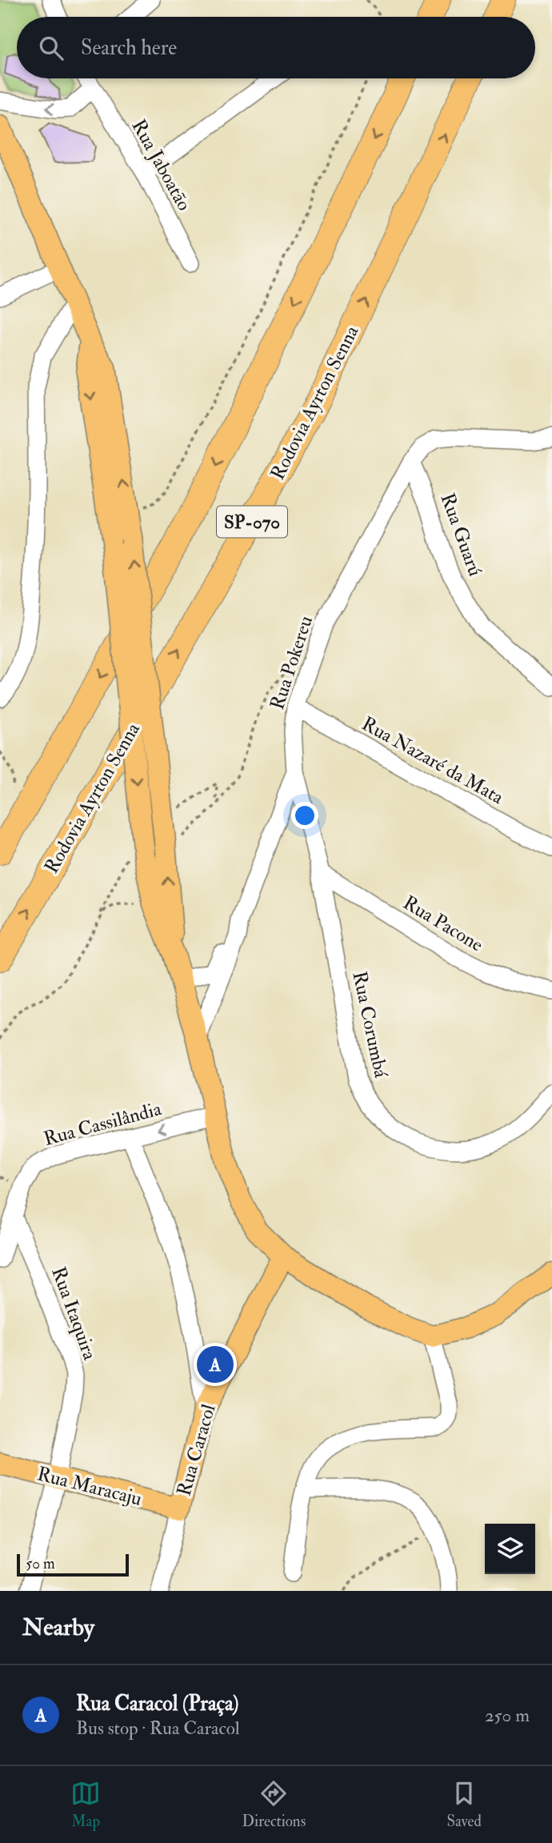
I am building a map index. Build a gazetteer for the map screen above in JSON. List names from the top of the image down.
{
  "streets": {
    "highway": ["Rodovia Ayrton Senna", "SP-070"],
    "main road": ["Rua Caracol", "Rua Maracaju"],
    "street": [
      "Rua Jaboatão",
      "Rua Guarú",
      "Rua Pokereu",
      "Rua Nazaré da Mata",
      "Rua Pacone",
      "Rua Corumbá",
      "Rua Cassilândia",
      "Rua Itaquira"
    ]
  },
  "crossings": [
    ["Rua Guarú", "Rua Pokereu"],
    ["Rua Pokereu", "Rua Nazaré da Mata"],
    ["Rua Pokereu", "Rua Corumbá"],
    ["Rua Pacone", "Rua Corumbá"],
    ["Rua Cassilândia", "Rua Itaquira"],
    ["Rua Itaquira", "Rua Maracaju"],
    ["Rua Caracol", "Rua Maracaju"]
  ],
  "scale_bar": "50 m",
  "page": {
    "search": "Search here",
    "pins": "A",
    "scale": "50 m",
    "heading": "Nearby",
    "list": [
      {
        "mark": "A",
        "name": "Rua Caracol (Praça)",
        "note": "Bus stop · Rua Caracol",
        "value": "250 m"
      }
    ],
    "nav": ["Map", "Directions", "Saved"]
  }
}
